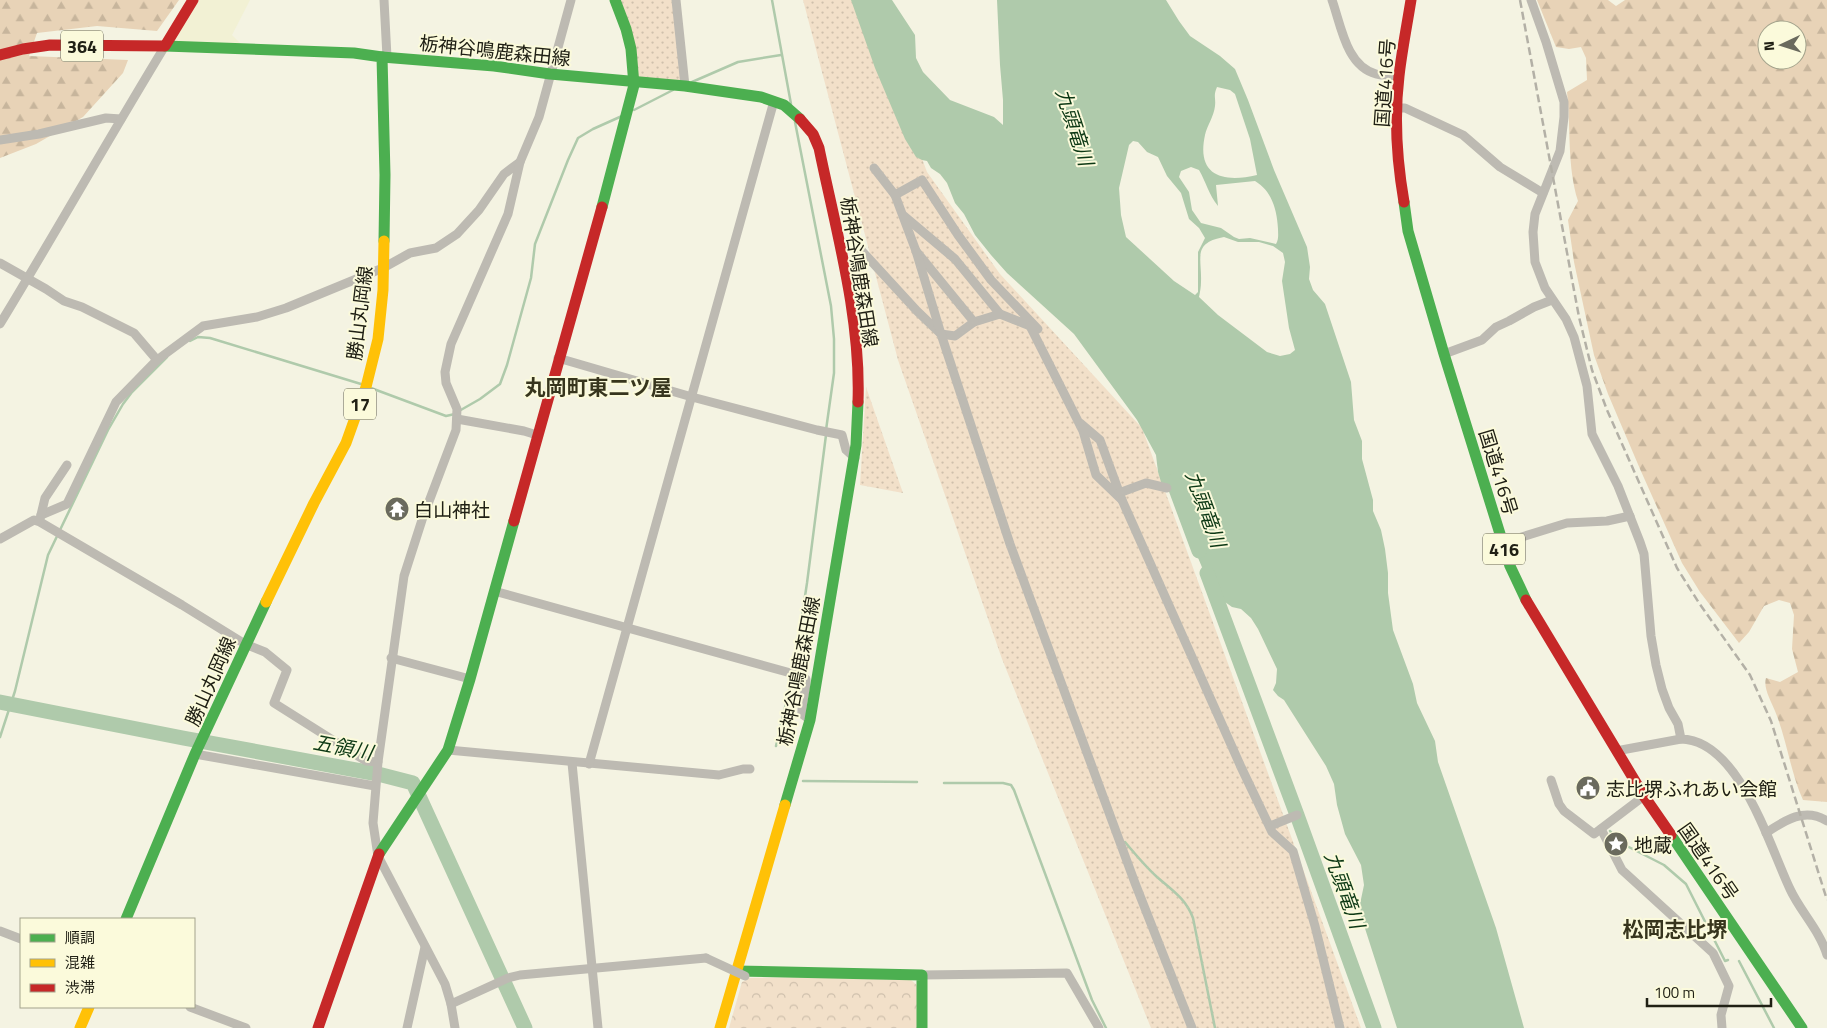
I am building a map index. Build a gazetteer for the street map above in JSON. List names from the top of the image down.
{
  "streets": {
    "main road": [
      "364",
      "栃神谷鳴鹿森田線",
      "国道416号",
      "勝山丸岡線",
      "17",
      "416"
    ]
  },
  "crossings": [
    ["栃神谷鳴鹿森田線", "勝山丸岡線"]
  ],
  "districts": ["丸岡町東二ツ屋", "松岡志比堺"],
  "water": ["九頭竜川", "五領川"],
  "places": {
    "temple": ["白山神社"],
    "public building": ["志比堺ふれあい会館"],
    "place": ["地蔵"]
  },
  "legend": ["順調", "混雑", "渋滞"],
  "scale_bar": "100 m",
  "north": "left"
}
